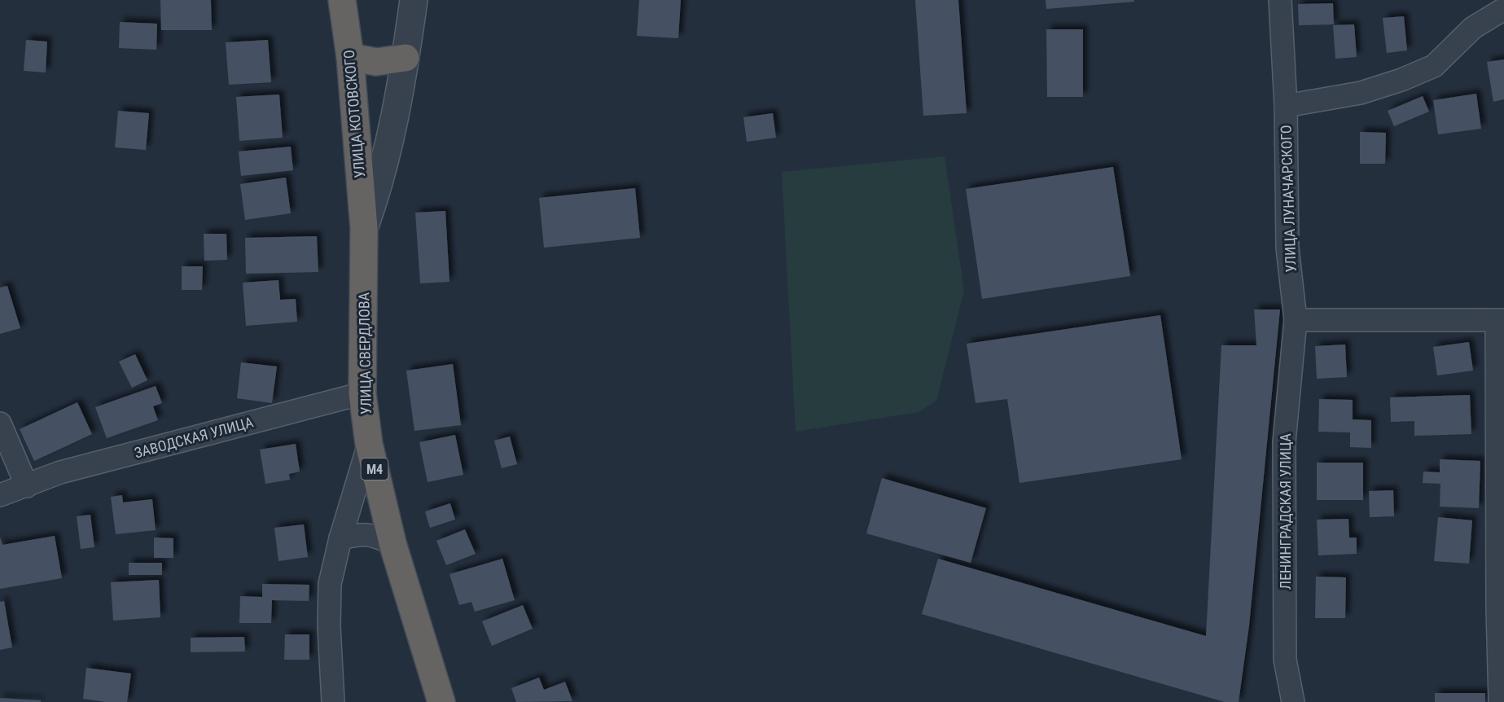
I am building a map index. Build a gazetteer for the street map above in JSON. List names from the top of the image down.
{
  "streets": {
    "highway": ["УЛИЦА КОТОВСКОГО", "УЛИЦА СВЕРДЛОВА", "M4"],
    "street": ["УЛИЦА ЛУНАЧАРСКОГО", "ЗАВОДСКАЯ УЛИЦА", "ЛЕНИНГРАДСКАЯ УЛИЦА"]
  },
  "crossings": [
    ["УЛИЦА КОТОВСКОГО", "УЛИЦА СВЕРДЛОВА"],
    ["УЛИЦА ЛУНАЧАРСКОГО", "ЛЕНИНГРАДСКАЯ УЛИЦА"],
    ["УЛИЦА СВЕРДЛОВА", "ЗАВОДСКАЯ УЛИЦА"]
  ]
}
